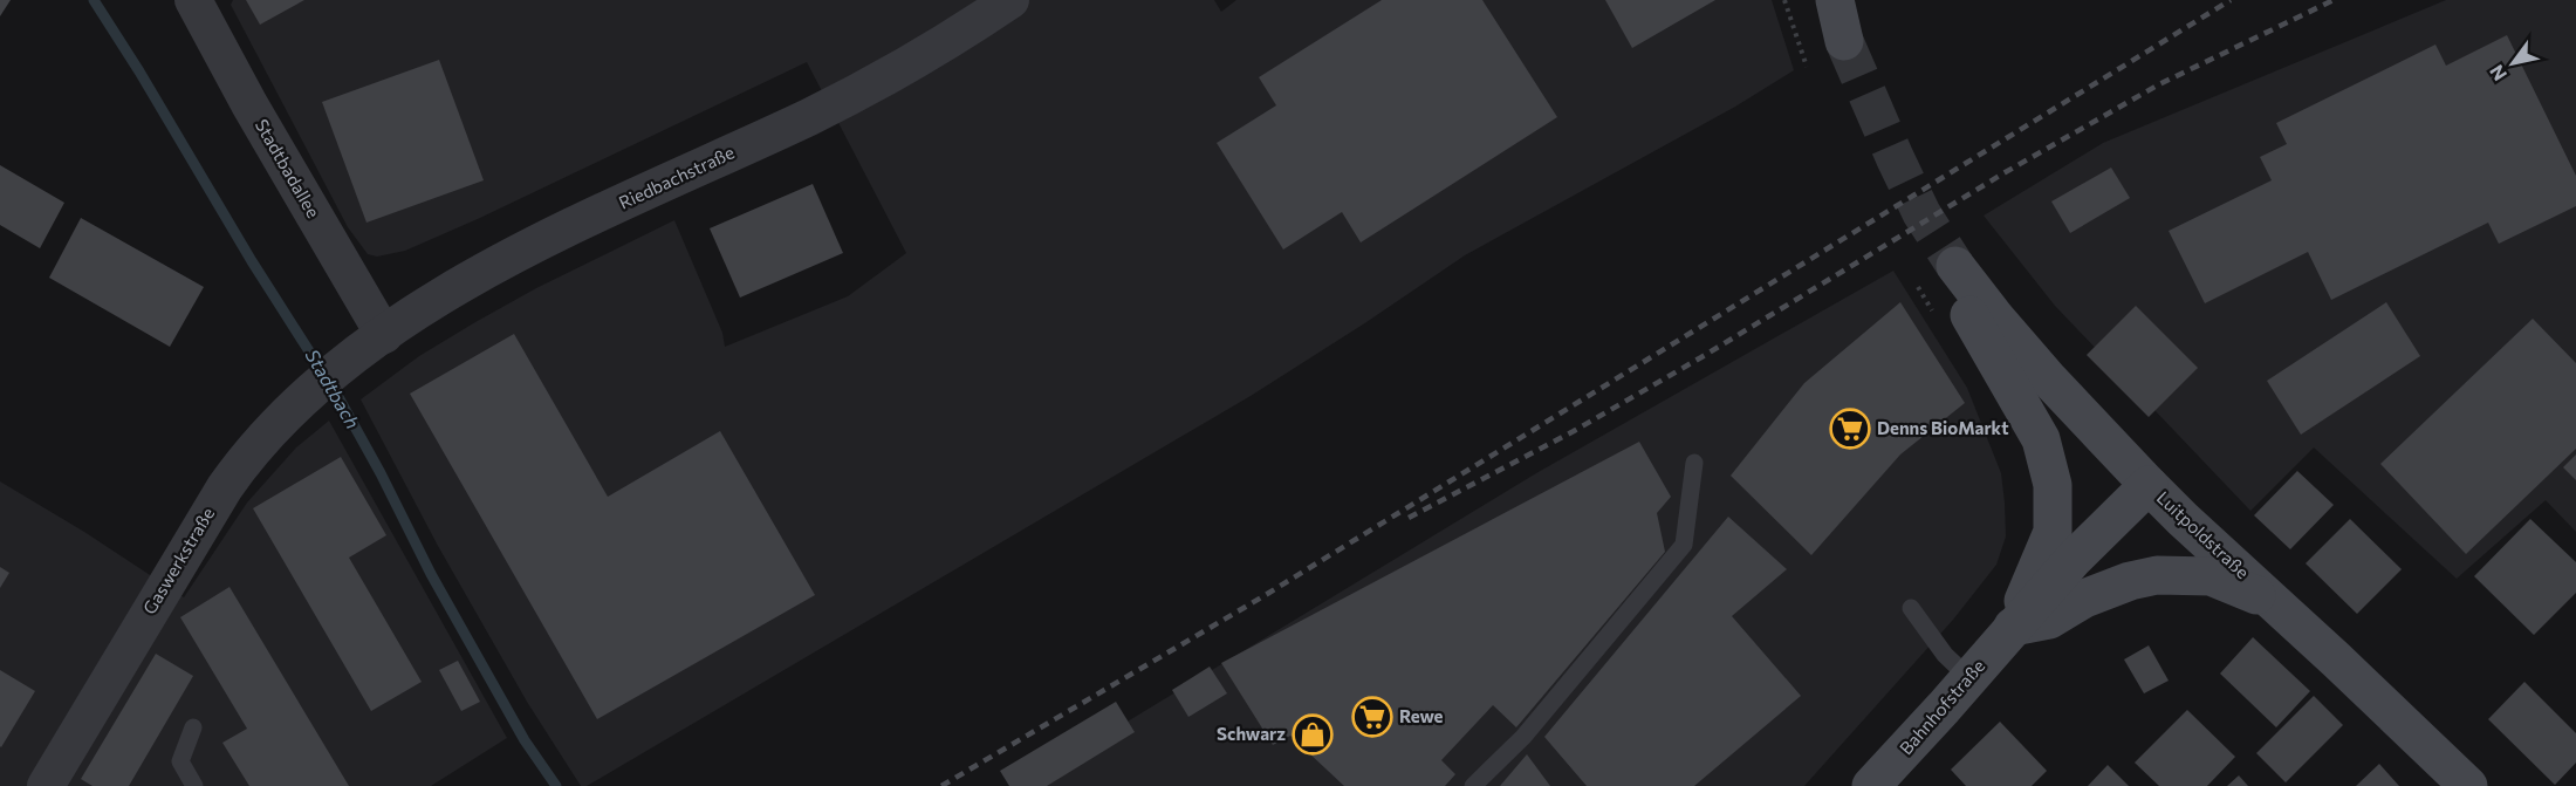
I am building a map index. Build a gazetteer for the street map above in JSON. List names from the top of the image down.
{
  "streets": {
    "street": [
      "Stadtbadallee",
      "Riedbachstraße",
      "Luitpoldstraße",
      "Gaswerkstraße",
      "Bahnhofstraße"
    ]
  },
  "crossings": [
    ["Stadtbadallee", "Riedbachstraße"],
    ["Riedbachstraße", "Gaswerkstraße"],
    ["Luitpoldstraße", "Bahnhofstraße"]
  ],
  "water": ["Stadtbach"],
  "places": {
    "supermarket": ["Denns BioMarkt", "Rewe"],
    "shop": ["Schwarz"]
  },
  "north": "bottom left"
}
